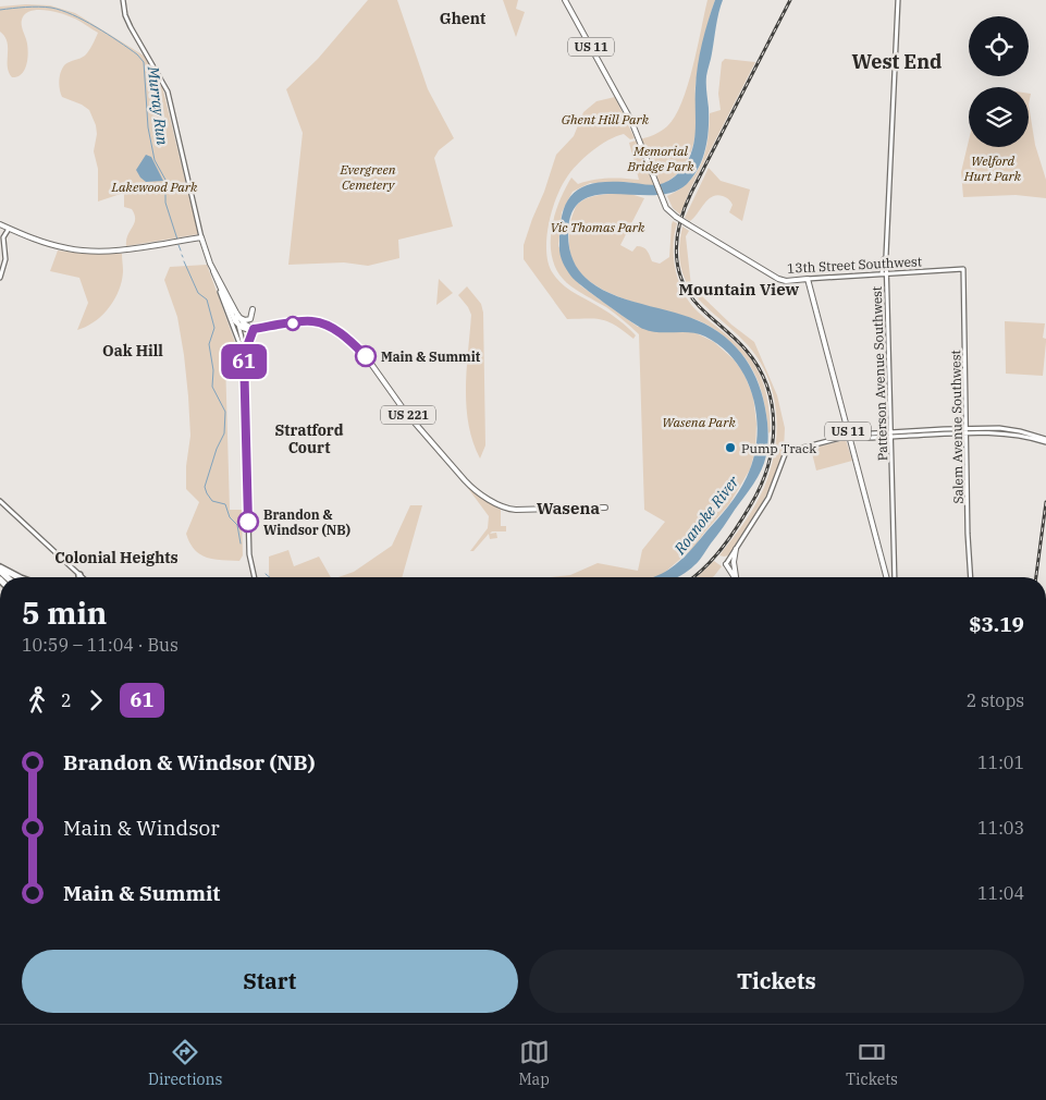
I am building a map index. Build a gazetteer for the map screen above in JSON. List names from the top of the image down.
{
  "streets": {
    "main road": [
      "US 11",
      "13th Street Southwest",
      "Patterson Avenue Southwest",
      "US 221",
      "Salem Avenue Southwest"
    ]
  },
  "crossings": [
    ["US 11", "13th Street Southwest"],
    ["13th Street Southwest", "Patterson Avenue Southwest"],
    ["13th Street Southwest", "Salem Avenue Southwest"]
  ],
  "districts": [
    "Ghent",
    "West End",
    "Mountain View",
    "Oak Hill",
    "Stratford Court",
    "Wasena",
    "Colonial Heights"
  ],
  "water": ["Murray Run", "Roanoke River"],
  "parks": [
    "Ghent Hill Park",
    "Memorial Bridge Park",
    "Welford Hurt Park",
    "Evergreen Cemetery",
    "Lakewood Park",
    "Vic Thomas Park",
    "Wasena Park"
  ],
  "places": ["Main & Summit", "Pump Track", "Brandon & Windsor (NB)"],
  "lines": ["bus line 61"],
  "page": {
    "on_map": "61",
    "heading": ["5 min", "10:59 – 11:04 · Bus", "$3.19"],
    "legs": ["2", "61", "2 stops"],
    "list": [
      {
        "name": "Brandon & Windsor (NB)",
        "value": "11:01"
      },
      {
        "name": "Main & Windsor",
        "value": "11:03"
      },
      {
        "name": "Main & Summit",
        "value": "11:04"
      }
    ],
    "buttons": ["Start", "Tickets"],
    "tabs": ["Directions", "Map", "Tickets"]
  }
}
